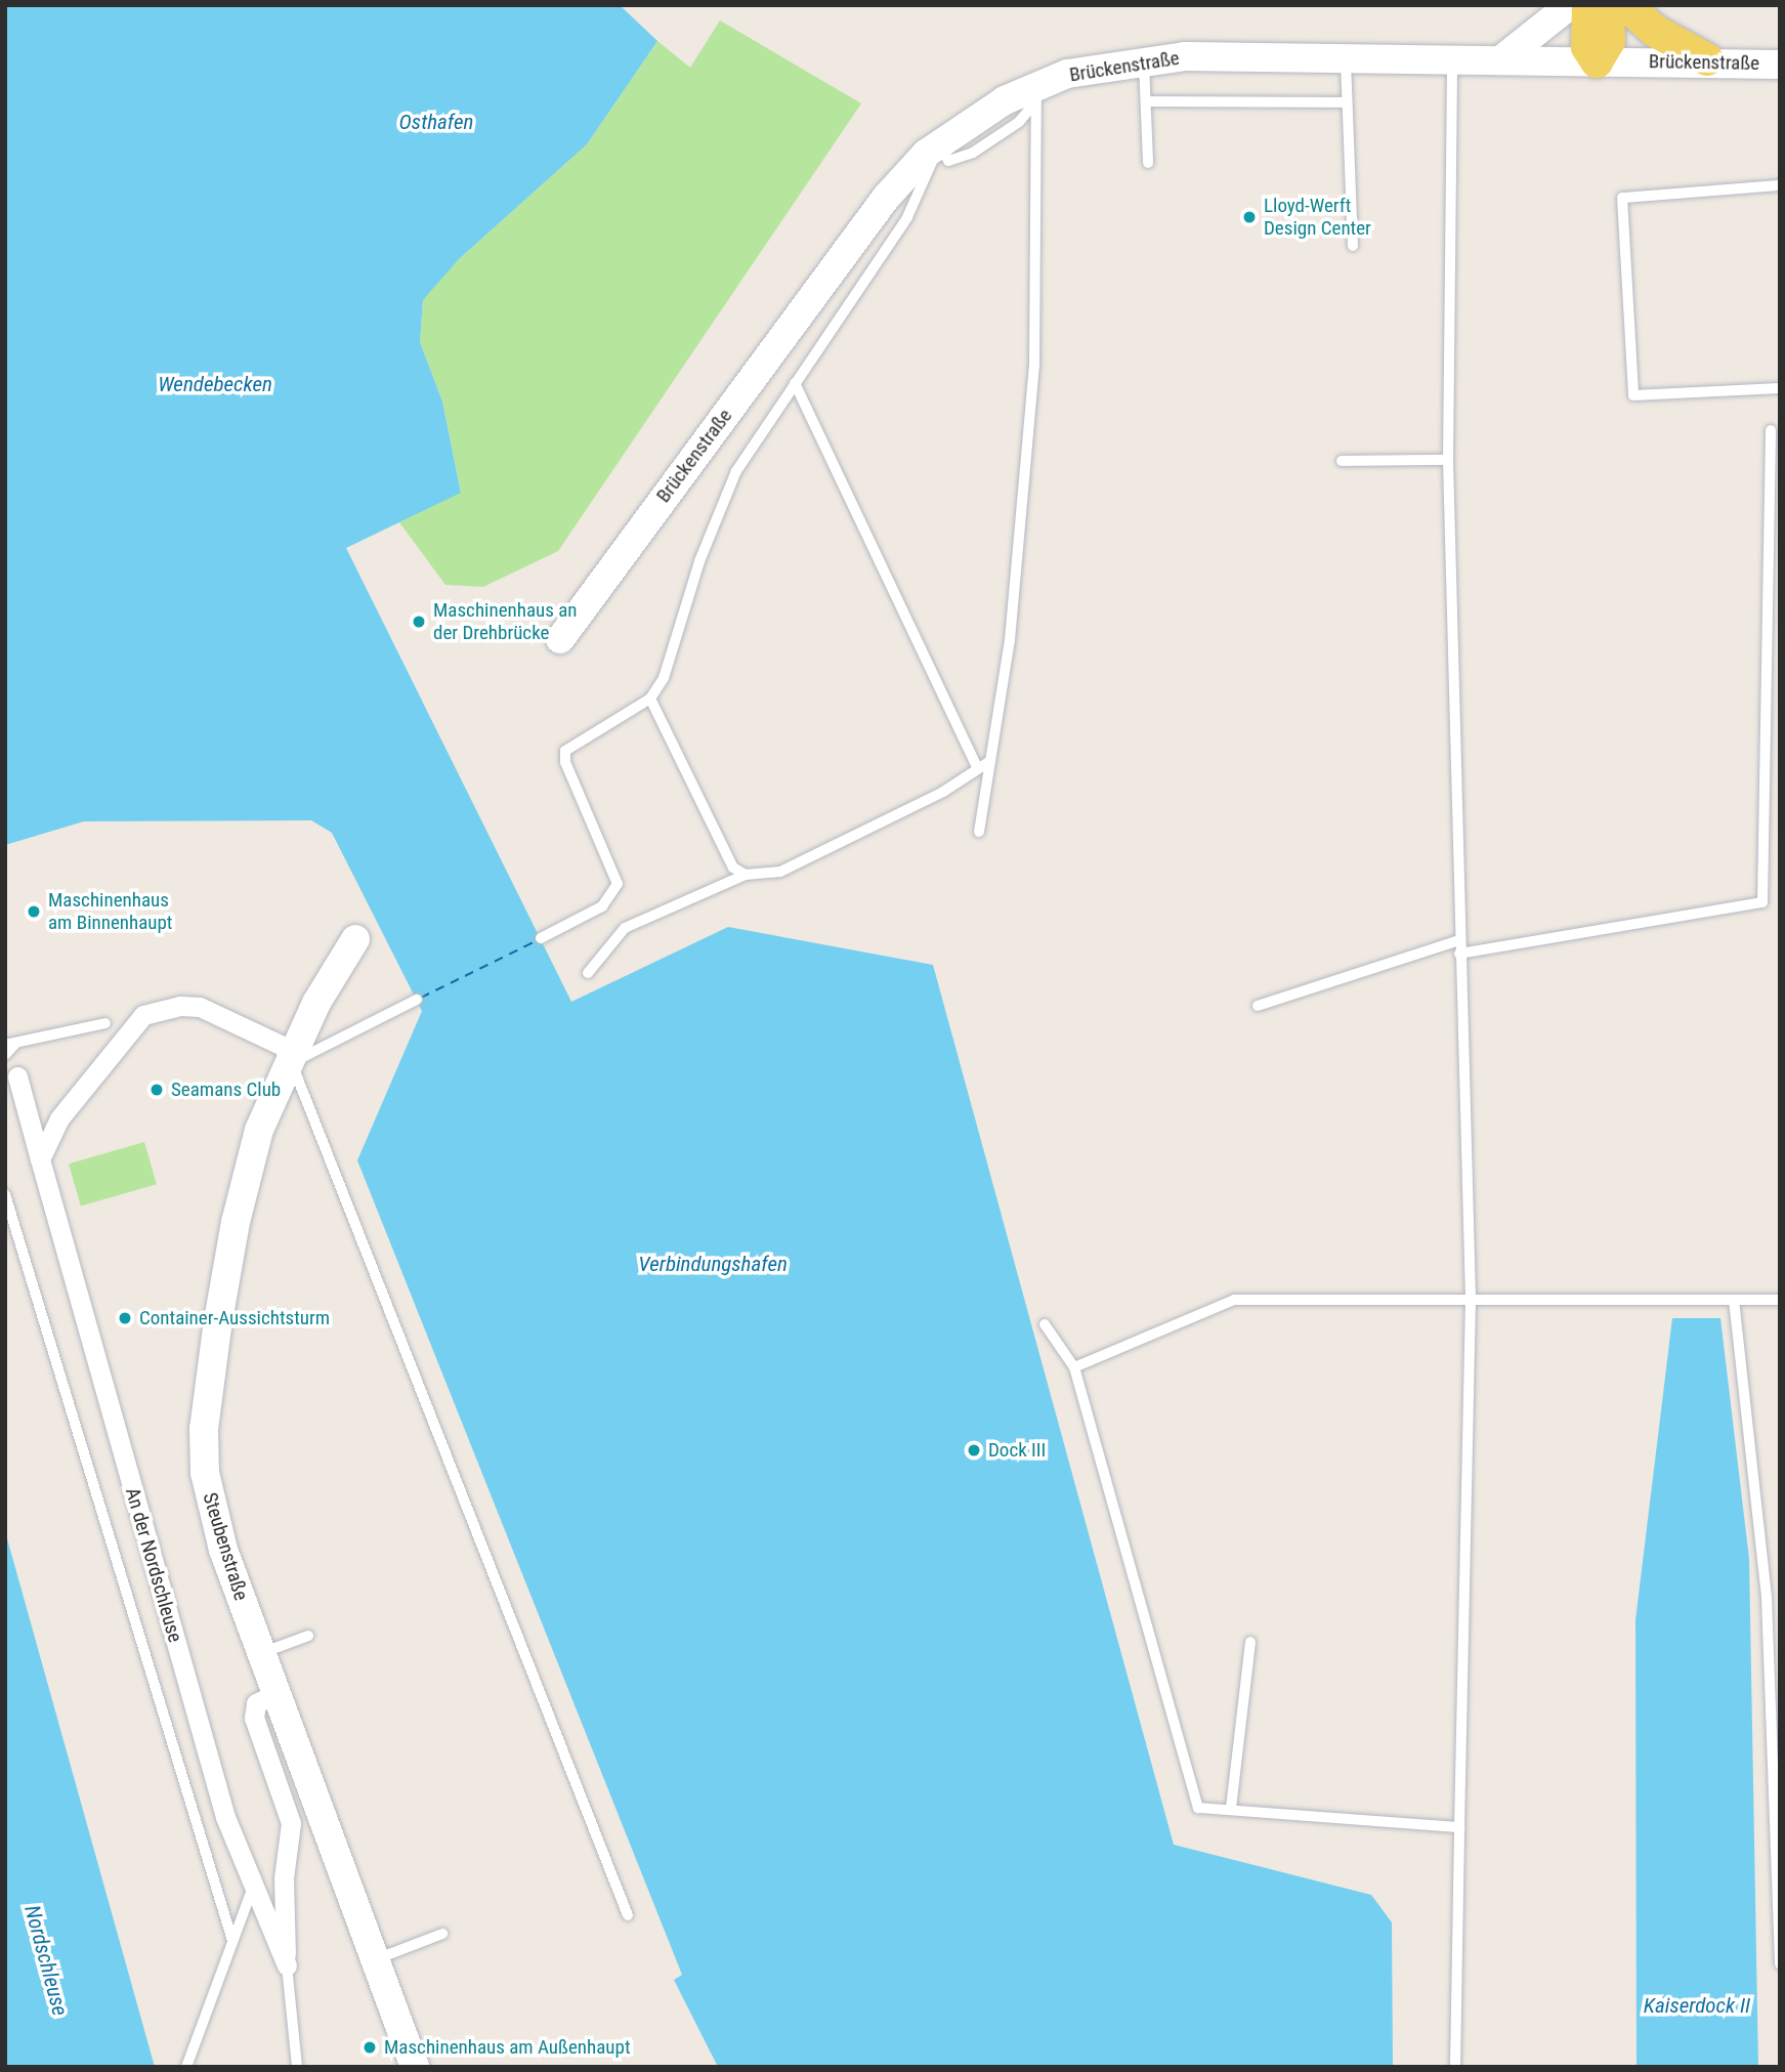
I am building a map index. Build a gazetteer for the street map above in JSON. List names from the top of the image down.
{
  "streets": {
    "street": ["Brückenstraße", "Steubenstraße", "An der Nordschleuse"]
  },
  "crossings": [
    ["Steubenstraße", "An der Nordschleuse"]
  ],
  "water": [
    "Osthafen",
    "Wendebecken",
    "Verbindungshafen",
    "Nordschleuse",
    "Kaiserdock II"
  ],
  "places": [
    "Lloyd-Werft Design Center",
    "Maschinenhaus an der Drehbrücke",
    "Maschinenhaus am Binnenhaupt",
    "Seamans Club",
    "Container-Aussichtsturm",
    "Dock III",
    "Maschinenhaus am Außenhaupt"
  ]
}
